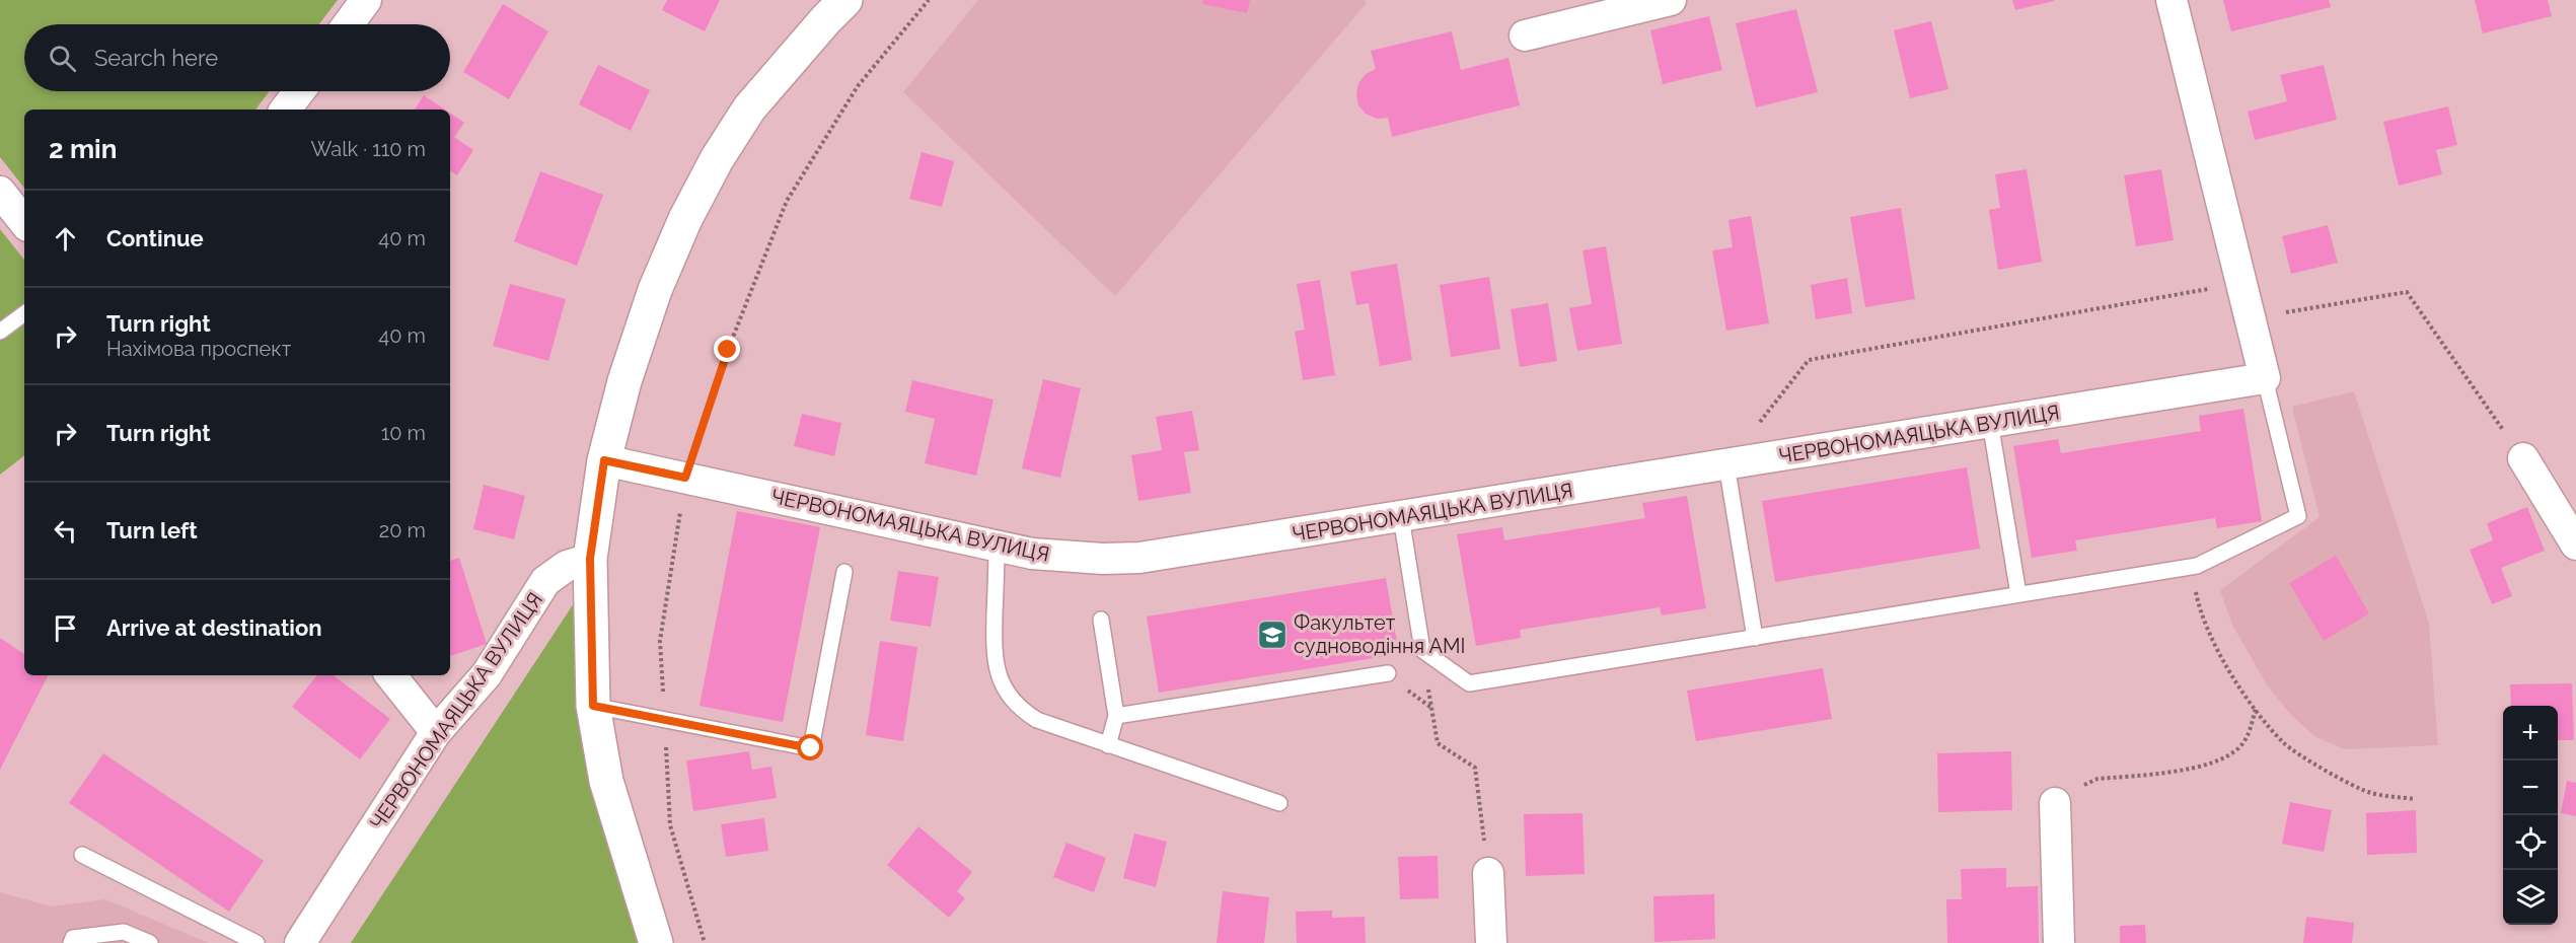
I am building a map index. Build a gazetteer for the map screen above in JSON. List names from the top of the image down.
{
  "streets": {
    "street": ["ЧЕРВОНОМАЯЦЬКА ВУЛИЦЯ"]
  },
  "places": {
    "school or university": ["Факультет судноводіння АМІ"]
  },
  "page": {
    "search": "Search here",
    "heading": ["2 min", "Walk · 110 m"],
    "list": [
      ["Continue", "40 m"],
      ["Turn right", "Нахімова проспект", "40 m"],
      ["Turn right", "10 m"],
      ["Turn left", "20 m"],
      "Arrive at destination"
    ],
    "map_buttons": ["+", "−"]
  }
}
